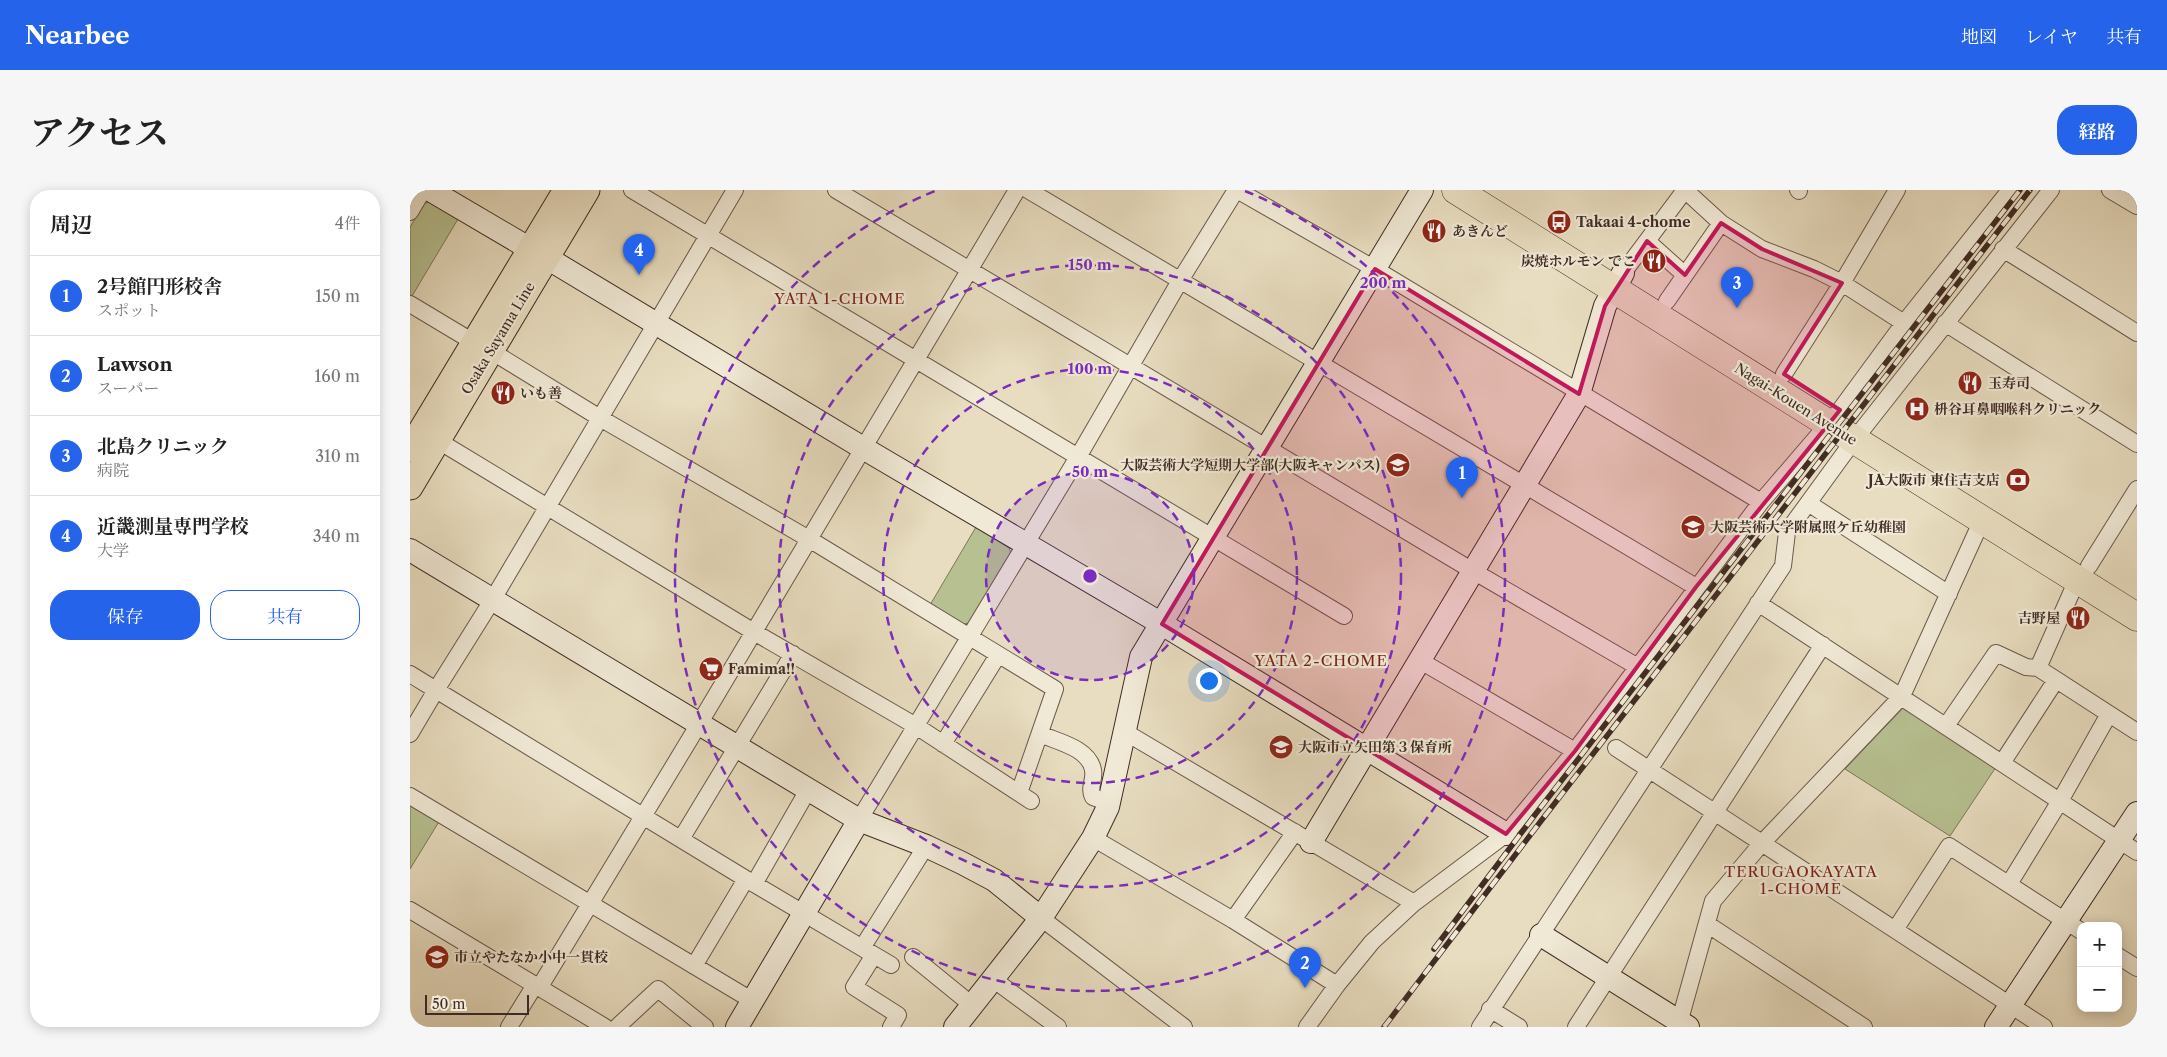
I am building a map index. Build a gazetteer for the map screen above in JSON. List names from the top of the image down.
{
  "streets": {
    "highway": ["Nagai-Kouen Avenue"],
    "main road": ["Osaka Sayama Line"]
  },
  "districts": ["YATA 1-CHOME", "YATA 2-CHOME", "TERUGAOKAYATA 1-CHOME"],
  "places": {
    "bus stop": ["Takaai 4-chome"],
    "restaurant": [
      "あきんど",
      "炭焼ホルモン でこ",
      "玉寿司",
      "いも善",
      "吉野屋"
    ],
    "hospital": ["枡谷耳鼻咽喉科クリニック"],
    "school or university": [
      "大阪芸術大学短期大学部(大阪キャンパス)",
      "大阪芸術大学附属照ケ丘幼稚園",
      "大阪市立矢田第３保育所",
      "市立やたなか小中一貫校"
    ],
    "bank": ["JA大阪市 東住吉支店"],
    "supermarket": ["Famima!!"]
  },
  "scale_bar": "50 m",
  "page": {
    "header": "Nearbee",
    "nav": ["地図", "レイヤ", "共有"],
    "title": "アクセス",
    "buttons": [
      "経路",
      ["保存", "共有"]
    ],
    "heading": ["周辺", "4件"],
    "pins": [
      "4",
      "3",
      "1",
      "2"
    ],
    "list": [
      {
        "mark": "1",
        "name": "2号館円形校舎",
        "note": "スポット",
        "value": "150 m"
      },
      {
        "mark": "2",
        "name": "Lawson",
        "note": "スーパー",
        "value": "160 m"
      },
      {
        "mark": "3",
        "name": "北島クリニック",
        "note": "病院",
        "value": "310 m"
      },
      {
        "mark": "4",
        "name": "近畿測量専門学校",
        "note": "大学",
        "value": "340 m"
      }
    ],
    "map_buttons": ["+", "−"],
    "scale": "50 m"
  },
  "rings": [
    "150 m",
    "200 m",
    "100 m",
    "50 m"
  ]
}
